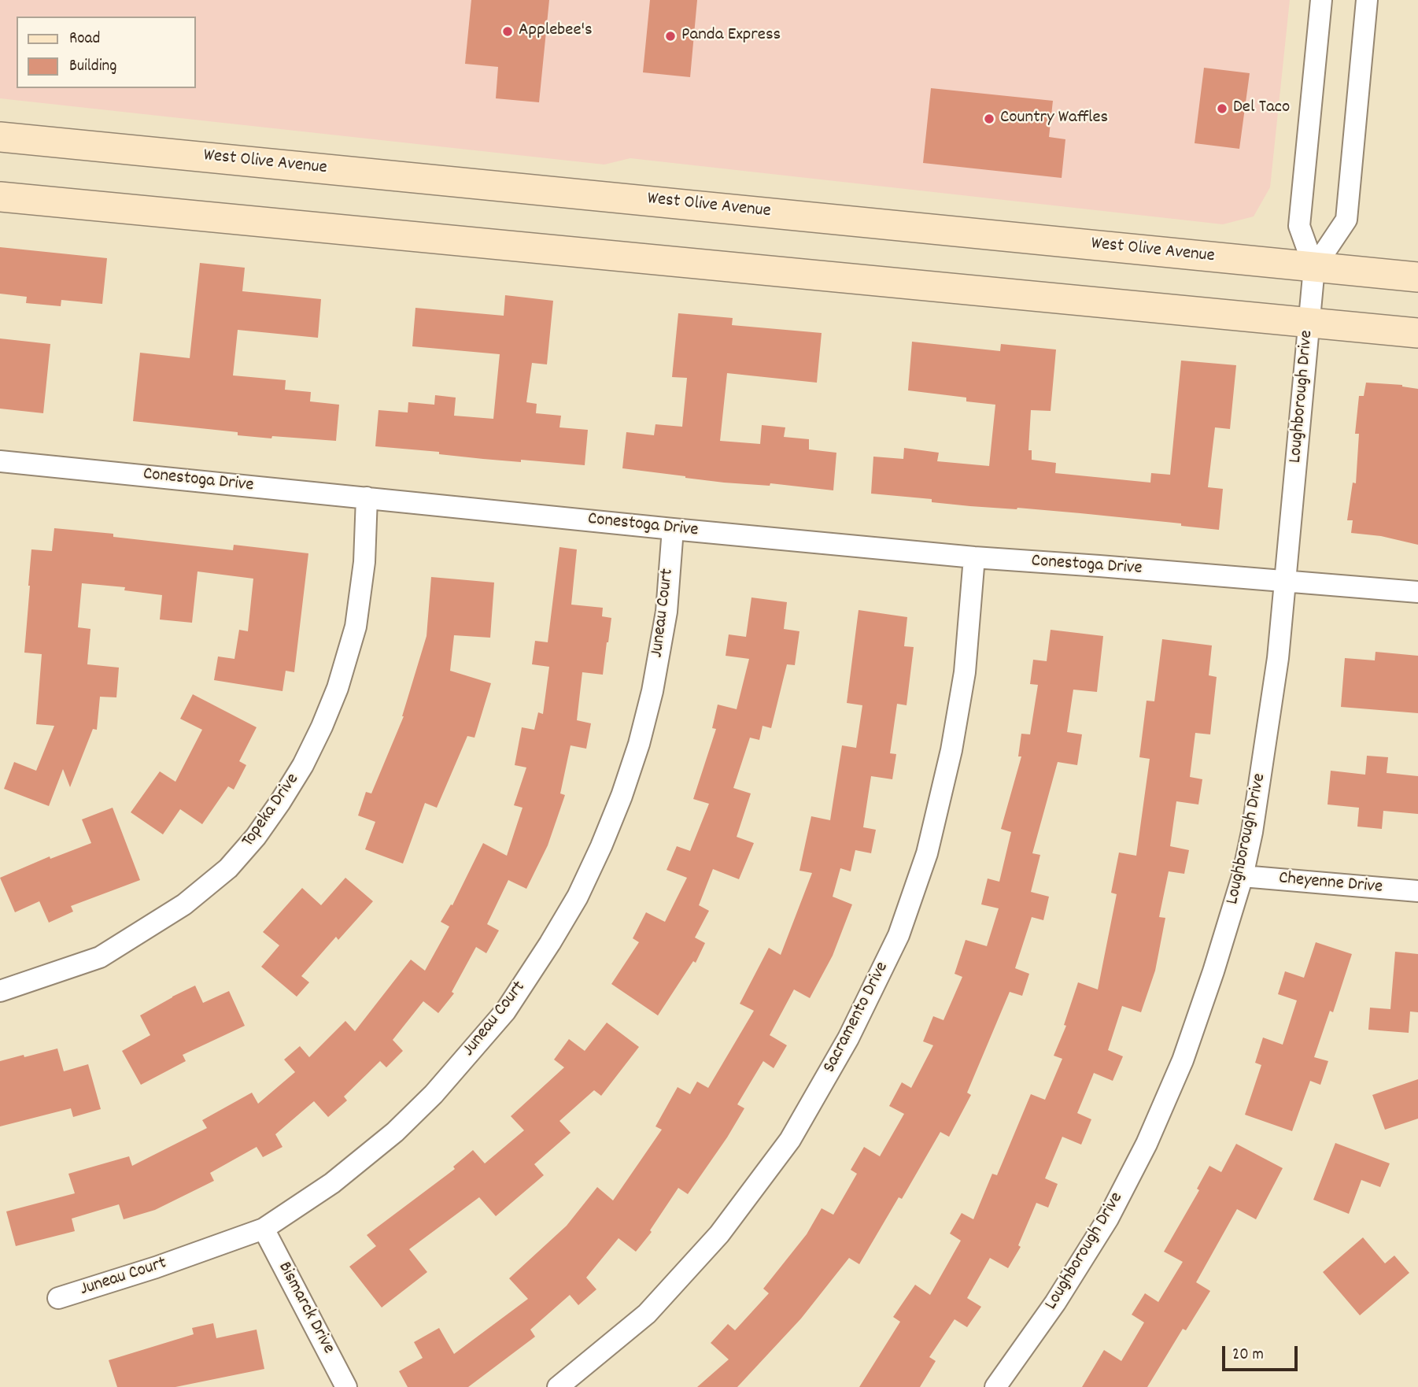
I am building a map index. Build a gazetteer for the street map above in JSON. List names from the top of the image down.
{
  "streets": {
    "main road": ["West Olive Avenue"],
    "street": [
      "Loughborough Drive",
      "Conestoga Drive",
      "Juneau Court",
      "Topeka Drive",
      "Cheyenne Drive",
      "Sacramento Drive",
      "Bismarck Drive"
    ]
  },
  "crossings": [
    ["West Olive Avenue", "Loughborough Drive"],
    ["Loughborough Drive", "Conestoga Drive"],
    ["Loughborough Drive", "Cheyenne Drive"],
    ["Conestoga Drive", "Juneau Court"],
    ["Conestoga Drive", "Topeka Drive"],
    ["Conestoga Drive", "Sacramento Drive"],
    ["Juneau Court", "Bismarck Drive"]
  ],
  "places": [
    "Applebee's",
    "Panda Express",
    "Del Taco",
    "Country Waffles"
  ],
  "legend": ["Road", "Building"],
  "scale_bar": "20 m"
}
